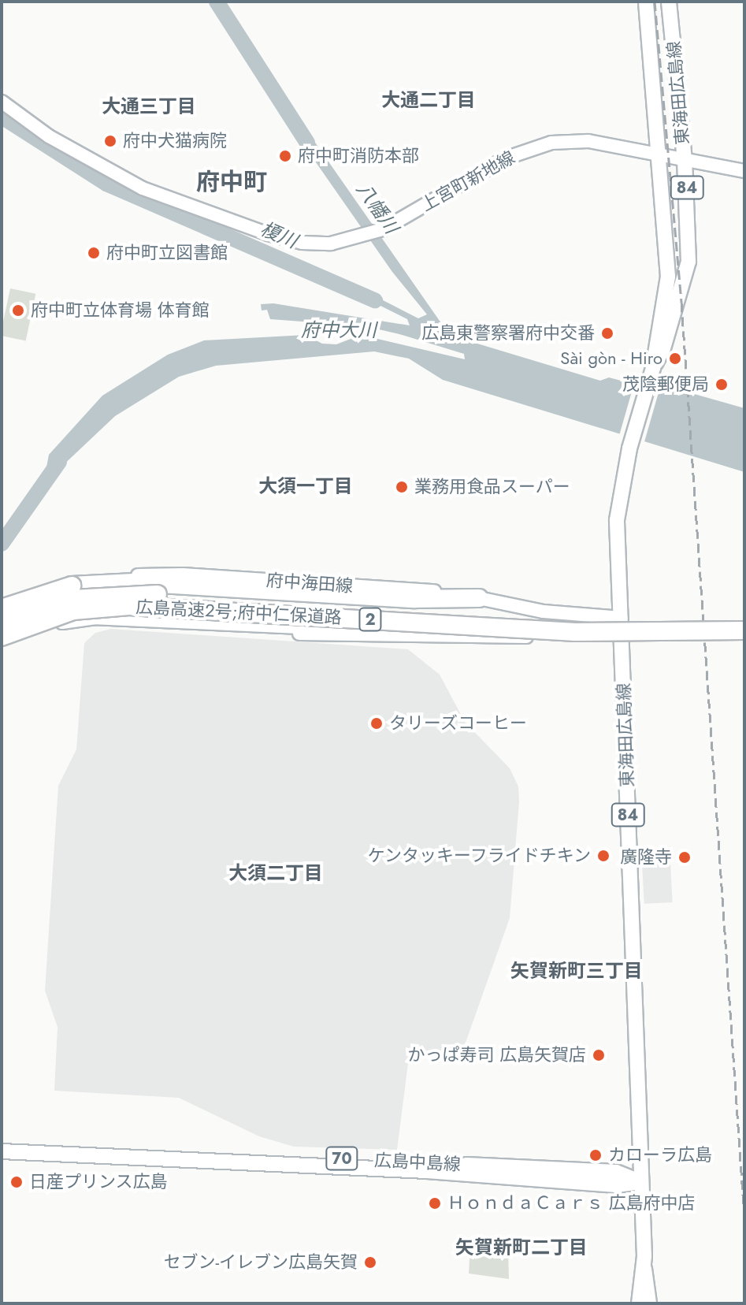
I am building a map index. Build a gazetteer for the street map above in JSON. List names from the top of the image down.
{
  "streets": {
    "highway": ["広島高速2号;府中仁保道路", "2"],
    "main road": [
      "東海田広島線",
      "上宮町新地線",
      "84",
      "府中海田線",
      "70",
      "広島中島線"
    ]
  },
  "crossings": [
    ["東海田広島線", "上宮町新地線"],
    ["東海田広島線", "府中海田線"],
    ["東海田広島線", "広島中島線"]
  ],
  "districts": [
    "大通二丁目",
    "大通三丁目",
    "府中町",
    "大須一丁目",
    "大須二丁目",
    "矢賀新町三丁目",
    "矢賀新町二丁目"
  ],
  "water": ["八幡川", "榎川", "府中大川"],
  "places": [
    "府中犬猫病院",
    "府中町消防本部",
    "府中町立図書館",
    "府中町立体育場 体育館",
    "広島東警察署府中交番",
    "Sài gòn - Hiro",
    "茂陰郵便局",
    "業務用食品スーパー",
    "タリーズコーヒー",
    "ケンタッキーフライドチキン",
    "廣隆寺",
    "かっぱ寿司 広島矢賀店",
    "カローラ広島",
    "日産プリンス広島",
    "ＨｏｎｄａＣａｒｓ 広島府中店",
    "セブン-イレブン広島矢賀"
  ]
}
